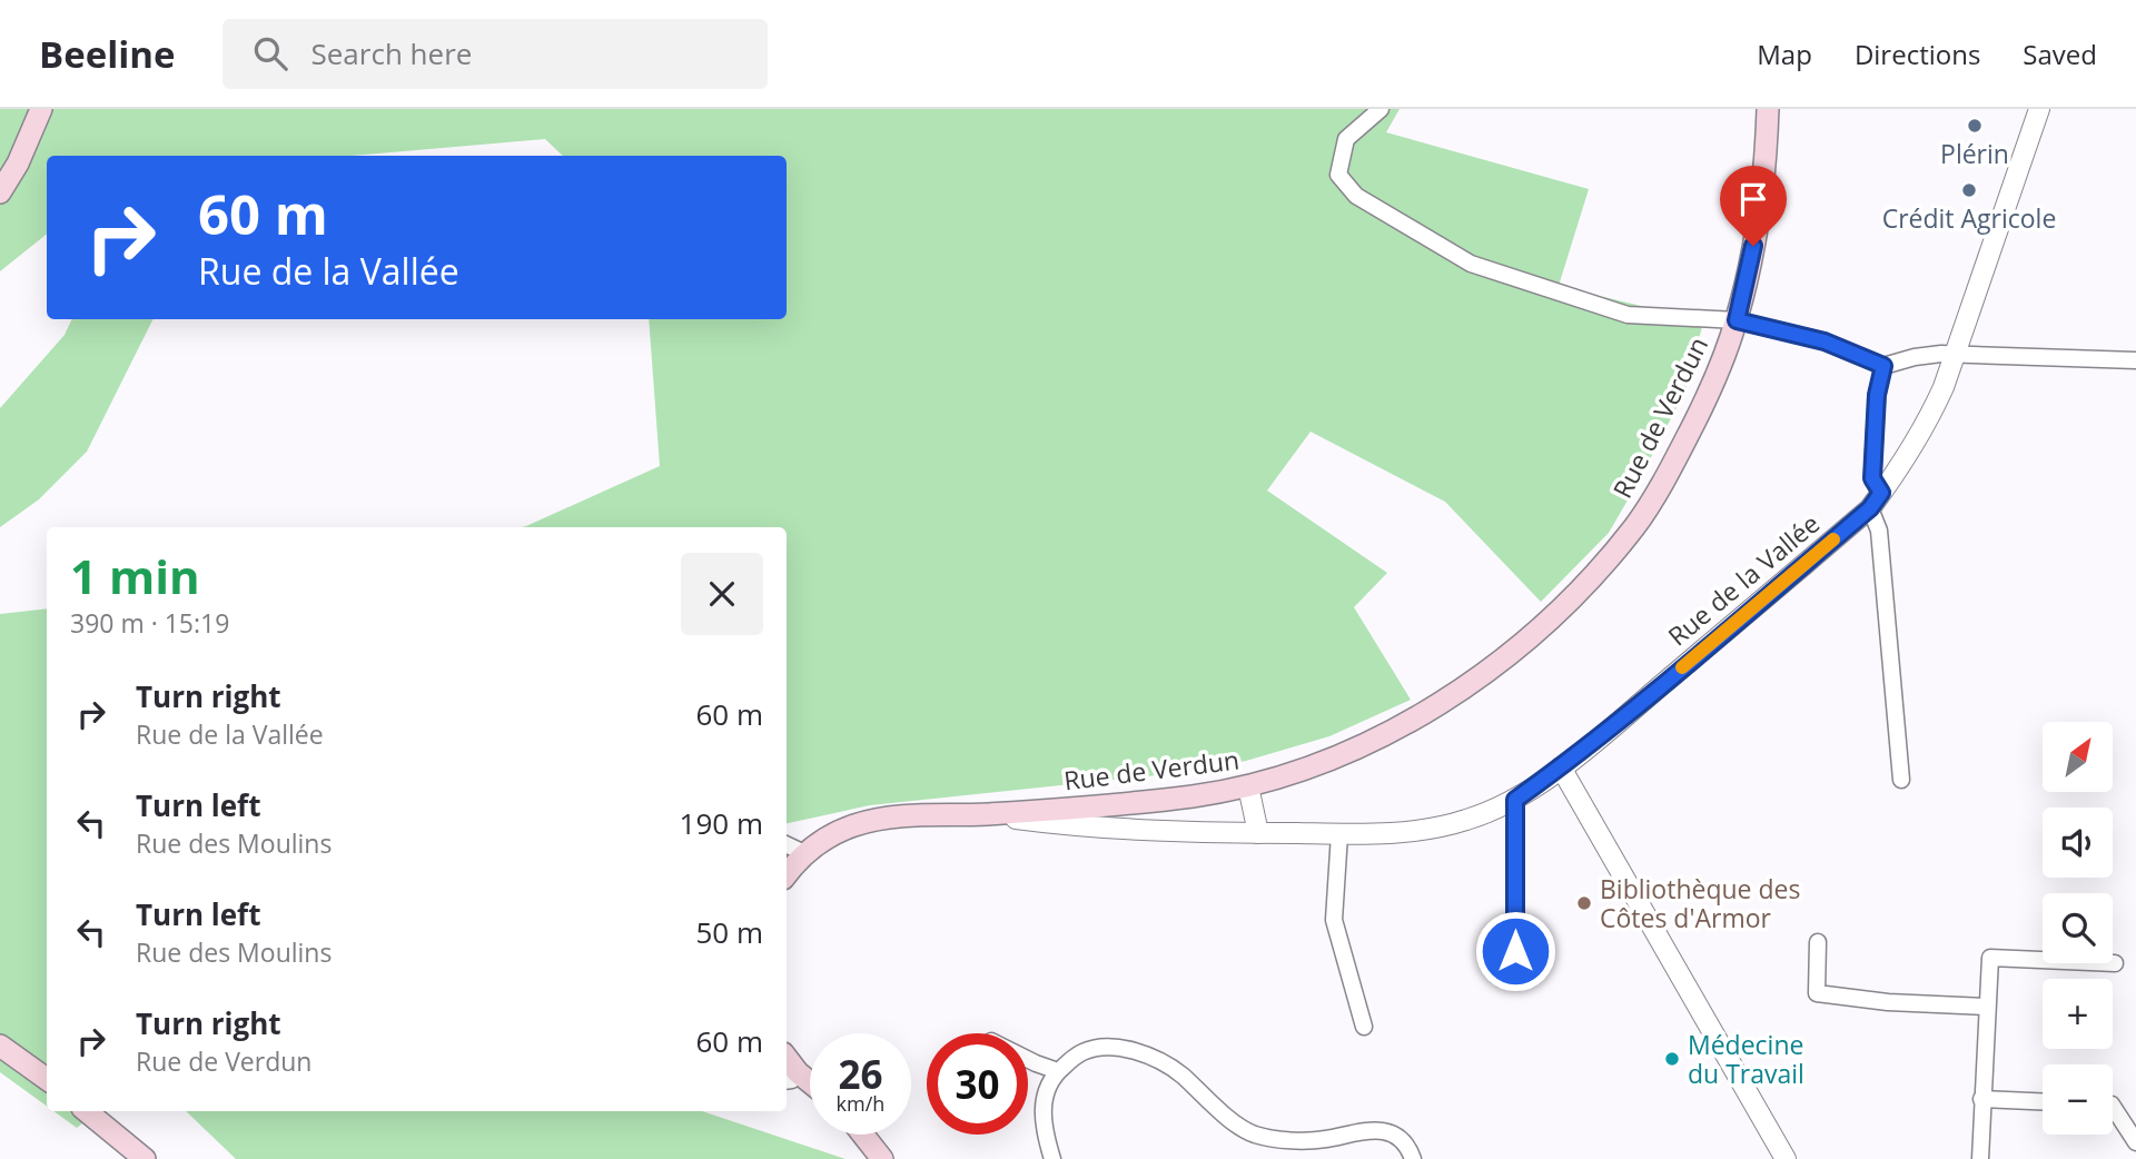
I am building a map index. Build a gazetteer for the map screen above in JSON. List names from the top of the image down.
{
  "streets": {
    "main road": ["Rue de Verdun"],
    "street": ["Rue de la Vallée"]
  },
  "crossings": [
    ["Rue de Verdun", "Rue de la Vallée"]
  ],
  "places": [
    "Plérin",
    "Crédit Agricole",
    "Bibliothèque des Côtes d'Armor",
    "Médecine du Travail"
  ],
  "north": "top right",
  "page": {
    "header": "Beeline",
    "search": "Search here",
    "nav": ["Map", "Directions", "Saved"],
    "turn": ["60 m", "Rue de la Vallée"],
    "heading": ["1 min", "390 m · 15:19"],
    "list": [
      {
        "name": "Turn right",
        "note": "Rue de la Vallée",
        "value": "60 m"
      },
      {
        "name": "Turn left",
        "note": "Rue des Moulins",
        "value": "190 m"
      },
      {
        "name": "Turn left",
        "note": "Rue des Moulins",
        "value": "50 m"
      },
      {
        "name": "Turn right",
        "note": "Rue de Verdun",
        "value": "60 m"
      }
    ],
    "map_buttons": ["+", "−"],
    "speed": "26 km/h",
    "limit": "30"
  }
}
